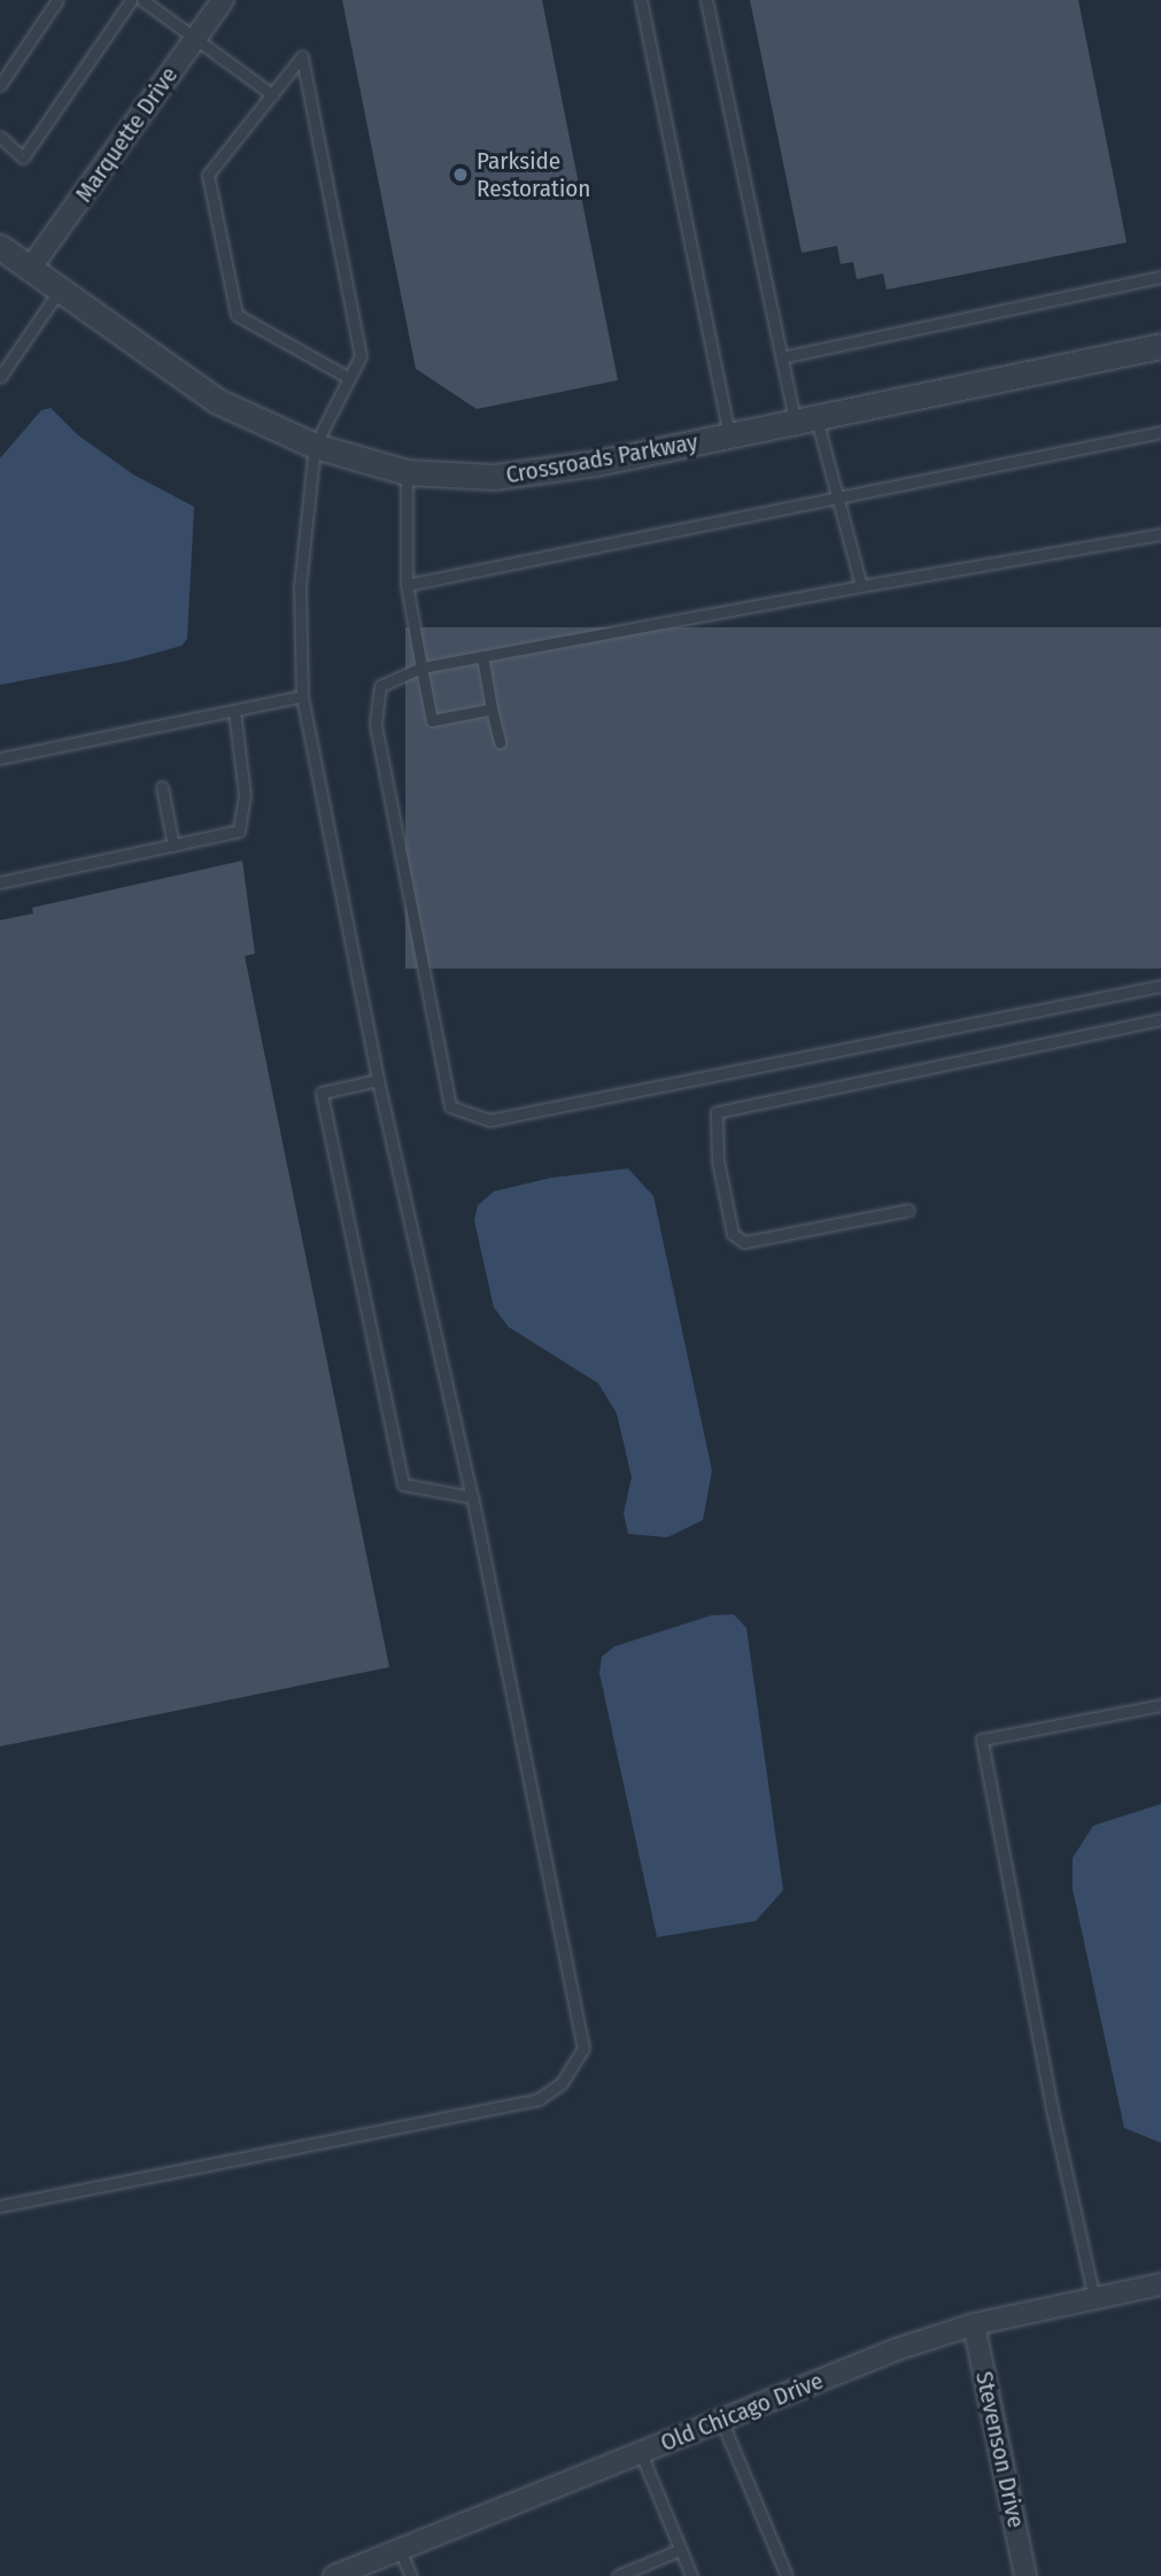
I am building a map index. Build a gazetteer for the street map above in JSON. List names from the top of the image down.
{
  "streets": {
    "street": [
      "Marquette Drive",
      "Crossroads Parkway",
      "Old Chicago Drive",
      "Stevenson Drive"
    ]
  },
  "crossings": [
    ["Marquette Drive", "Crossroads Parkway"],
    ["Old Chicago Drive", "Stevenson Drive"]
  ],
  "places": ["Parkside Restoration"]
}
